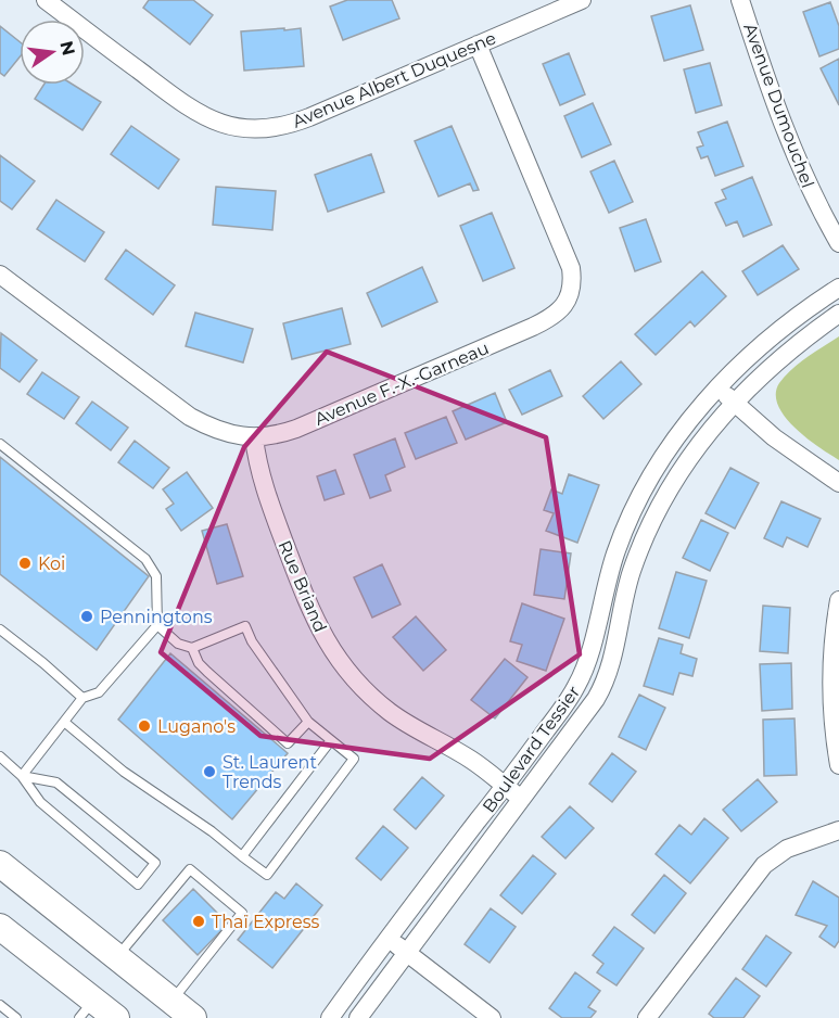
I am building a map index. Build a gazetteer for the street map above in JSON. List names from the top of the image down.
{
  "streets": {
    "street": [
      "Avenue Albert Duquesne",
      "Avenue Dumouchel",
      "Avenue F.-X.-Garneau",
      "Rue Briand",
      "Boulevard Tessier"
    ]
  },
  "crossings": [
    ["Avenue Albert Duquesne", "Avenue F.-X.-Garneau"],
    ["Avenue F.-X.-Garneau", "Rue Briand"],
    ["Rue Briand", "Boulevard Tessier"]
  ],
  "places": [
    "Koi",
    "Penningtons",
    "Lugano's",
    "St. Laurent Trends",
    "Thaï Express"
  ],
  "north": "right"
}
